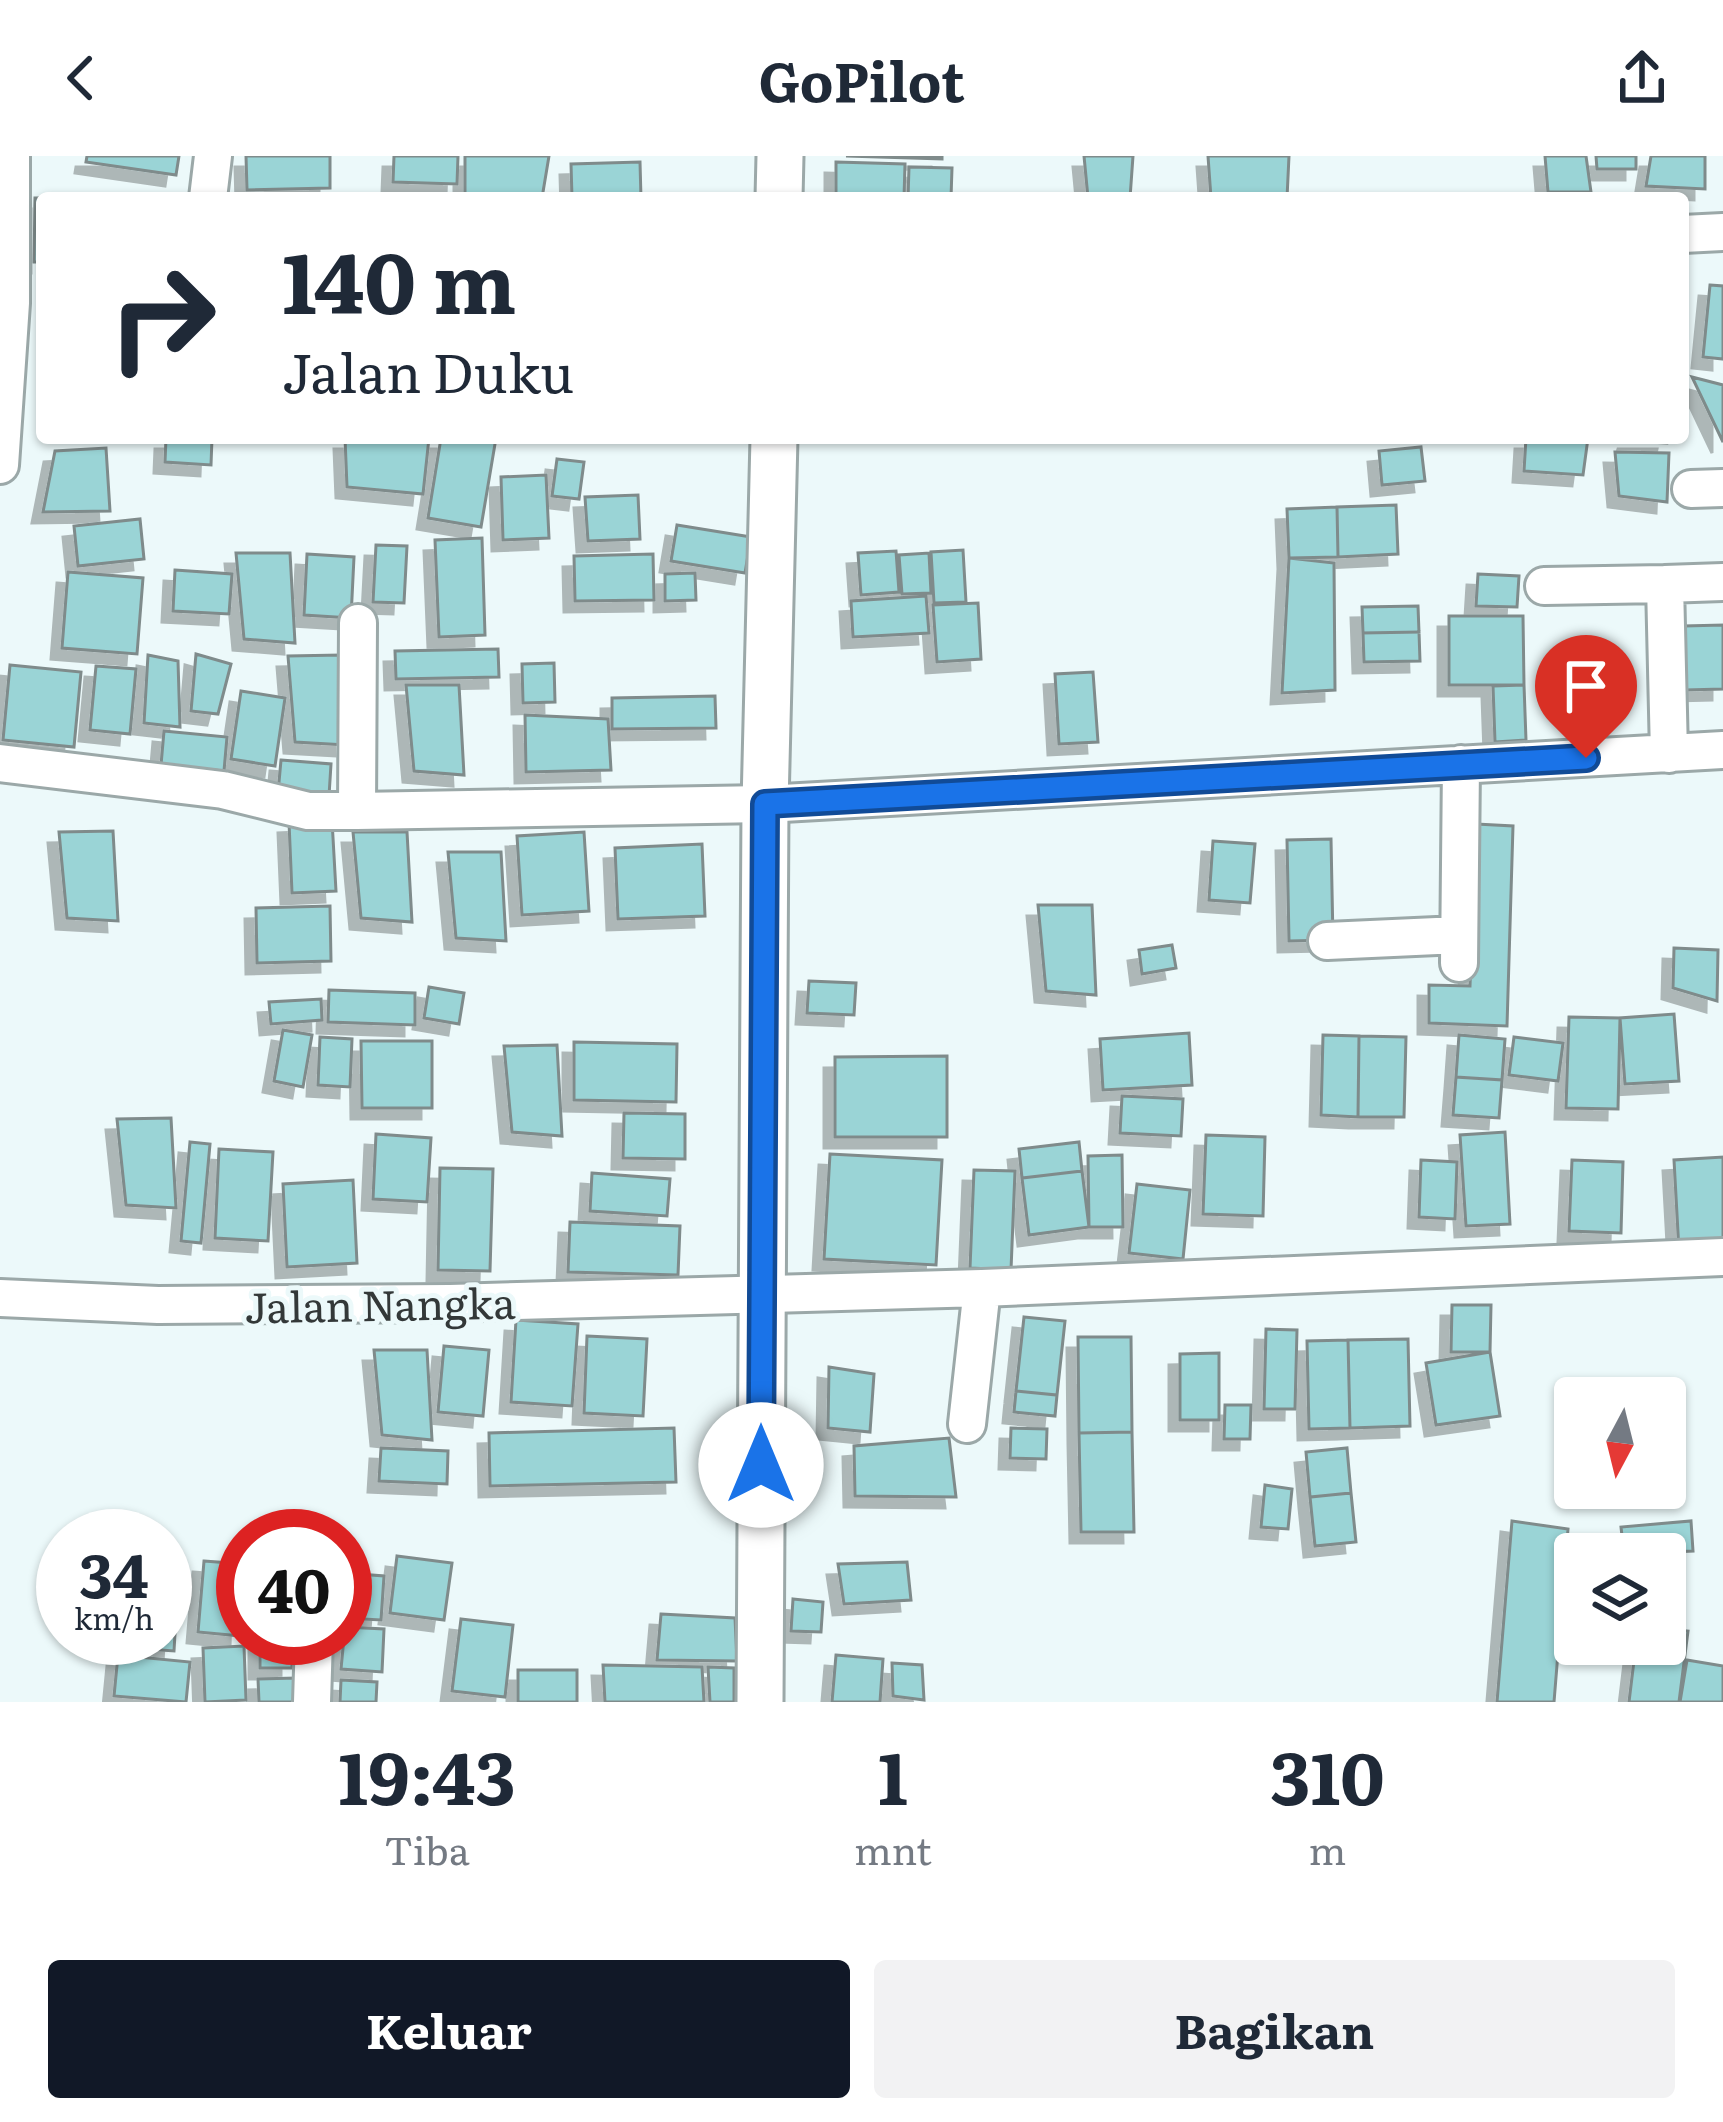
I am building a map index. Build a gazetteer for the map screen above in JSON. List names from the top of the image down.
{
  "streets": {
    "street": ["Jalan Nangka"]
  },
  "north": "bottom",
  "page": {
    "header": "GoPilot",
    "turn": ["140 m", "Jalan Duku"],
    "speed": "34 km/h",
    "limit": "40",
    "eta": [
      "19:43",
      "Tiba",
      "1",
      "mnt",
      "310",
      "m"
    ],
    "buttons": ["Keluar", "Bagikan"]
  }
}
